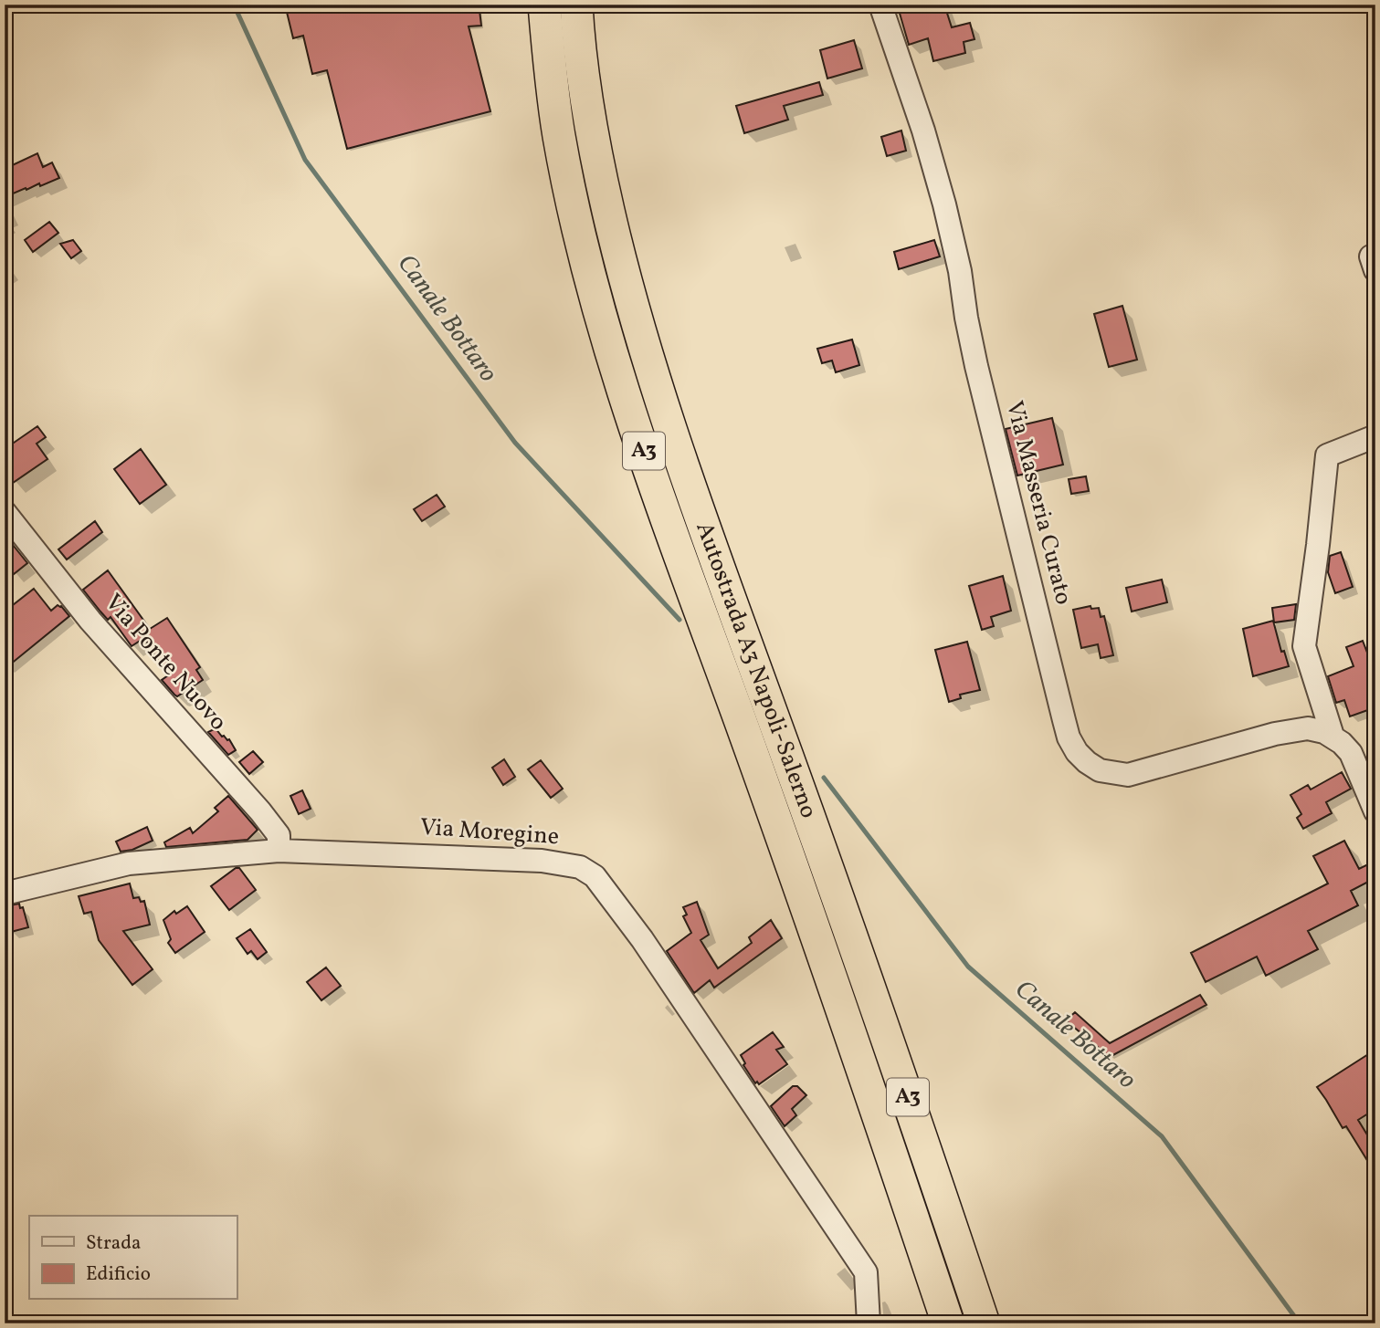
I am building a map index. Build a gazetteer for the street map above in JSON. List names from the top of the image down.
{
  "streets": {
    "highway": ["A3", "Autostrada A3 Napoli-Salerno"],
    "street": ["Via Masseria Curato", "Via Ponte Nuovo", "Via Moregine"]
  },
  "crossings": [
    ["Via Ponte Nuovo", "Via Moregine"]
  ],
  "water": ["Canale Bottaro"],
  "legend": ["Strada", "Edificio"]
}
